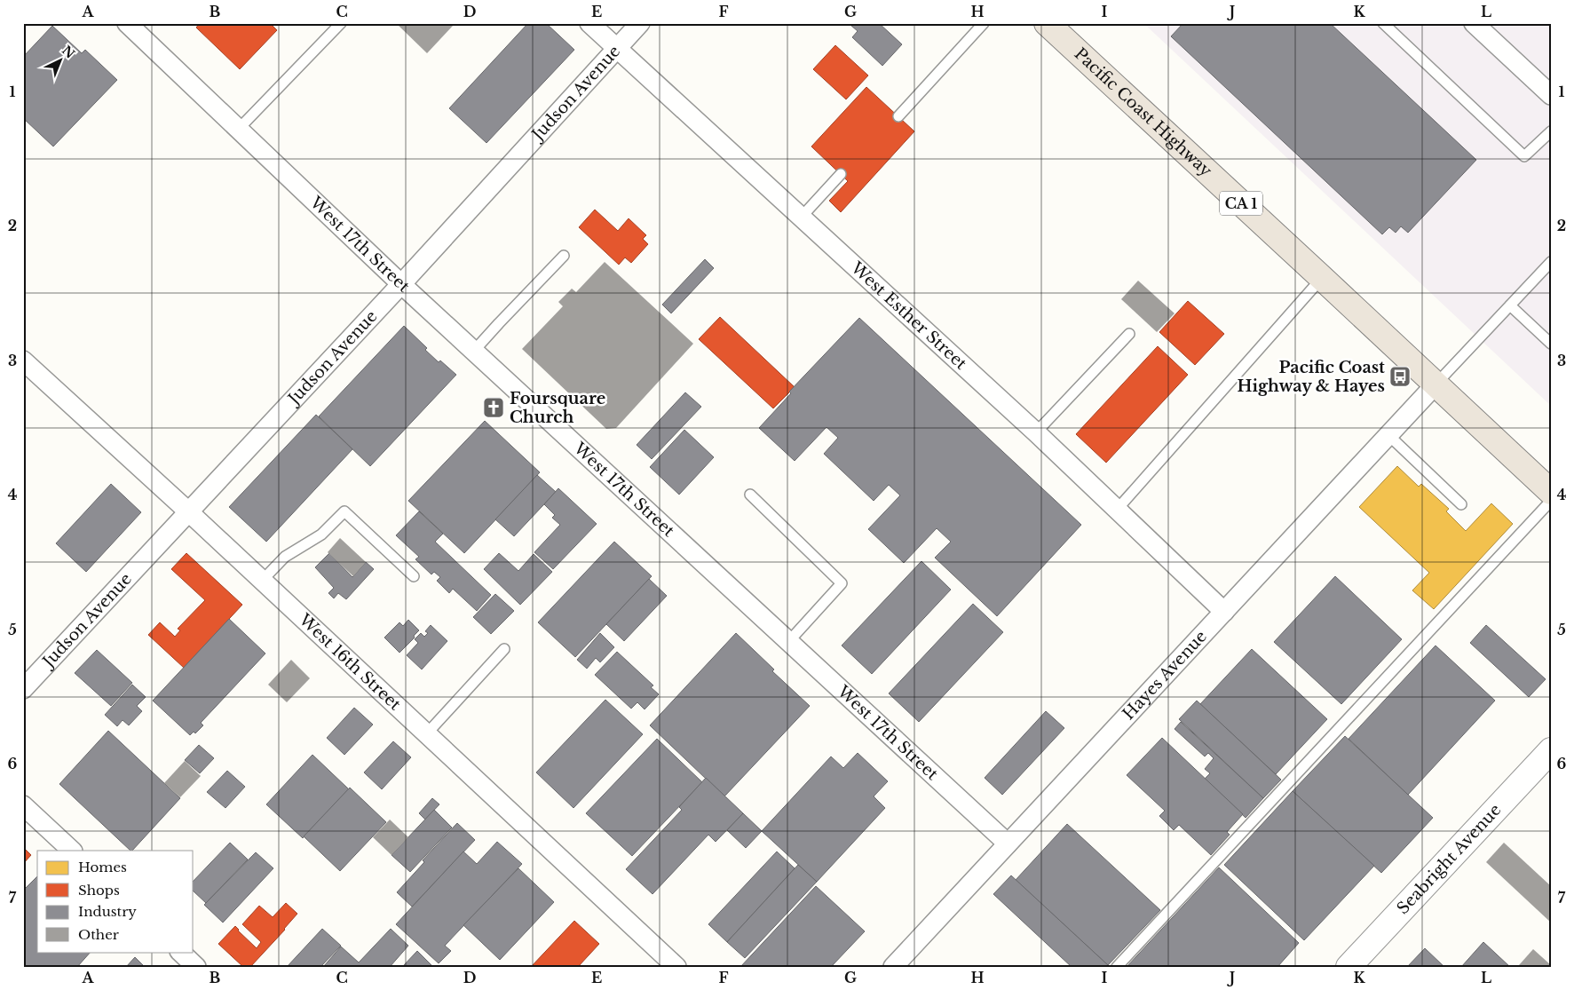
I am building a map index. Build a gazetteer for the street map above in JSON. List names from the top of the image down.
{
  "streets": {
    "highway": ["Pacific Coast Highway", "CA 1"],
    "street": [
      "Judson Avenue",
      "West 17th Street",
      "West Esther Street",
      "West 16th Street",
      "Hayes Avenue",
      "Seabright Avenue"
    ]
  },
  "crossings": [
    ["Judson Avenue", "West 17th Street"],
    ["Judson Avenue", "West Esther Street"],
    ["Judson Avenue", "West 16th Street"],
    ["Pacific Coast Highway", "Hayes Avenue"],
    ["West 17th Street", "Hayes Avenue"],
    ["West Esther Street", "Hayes Avenue"]
  ],
  "places": {
    "bus stop": ["Pacific Coast Highway & Hayes"],
    "church": ["Foursquare Church"]
  },
  "legend": [
    "Homes",
    "Shops",
    "Industry",
    "Other"
  ],
  "north": "top right",
  "grid": {
    "columns": [
      "A",
      "B",
      "C",
      "D",
      "E",
      "F",
      "G",
      "H",
      "I",
      "J",
      "K",
      "L"
    ],
    "rows": [
      "1",
      "2",
      "3",
      "4",
      "5",
      "6",
      "7"
    ]
  }
}
